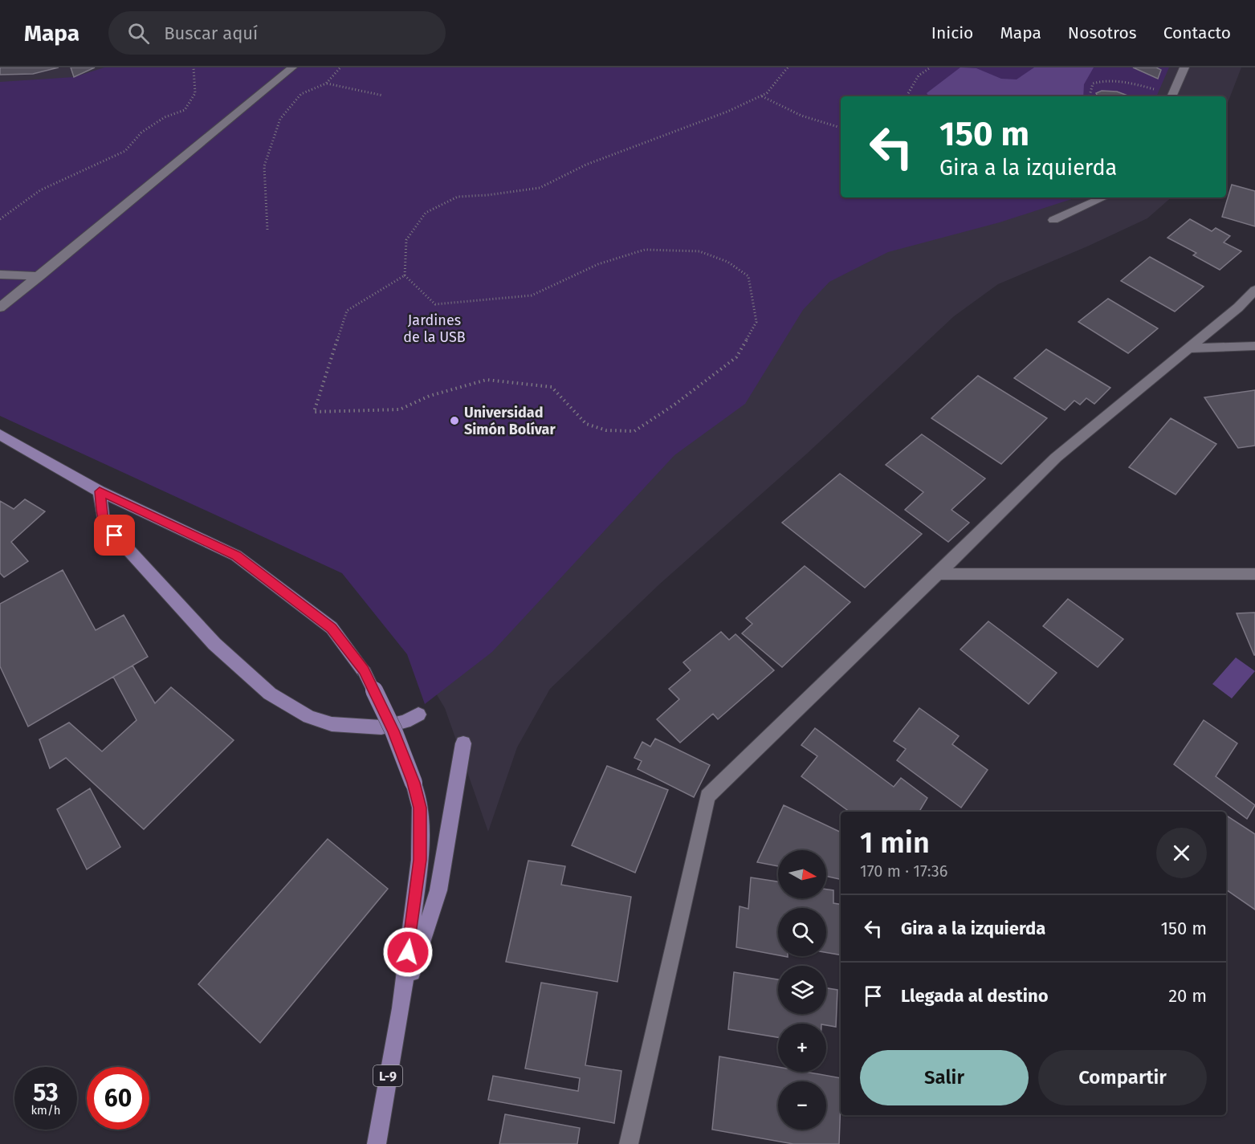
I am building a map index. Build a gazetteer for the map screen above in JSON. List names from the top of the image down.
{
  "streets": {
    "main road": ["L-9"]
  },
  "parks": ["Jardines de la USB"],
  "places": ["Universidad Simón Bolívar"],
  "north": "right",
  "page": {
    "header": "Mapa",
    "search": "Buscar aquí",
    "nav": [
      "Inicio",
      "Mapa",
      "Nosotros",
      "Contacto"
    ],
    "turn": ["150 m", "Gira a la izquierda"],
    "heading": ["1 min", "170 m · 17:36"],
    "map_buttons": ["+", "−"],
    "list": [
      {
        "name": "Gira a la izquierda",
        "value": "150 m"
      },
      {
        "name": "Llegada al destino",
        "value": "20 m"
      }
    ],
    "buttons": ["Salir", "Compartir"],
    "speed": "53 km/h",
    "limit": "60"
  }
}
